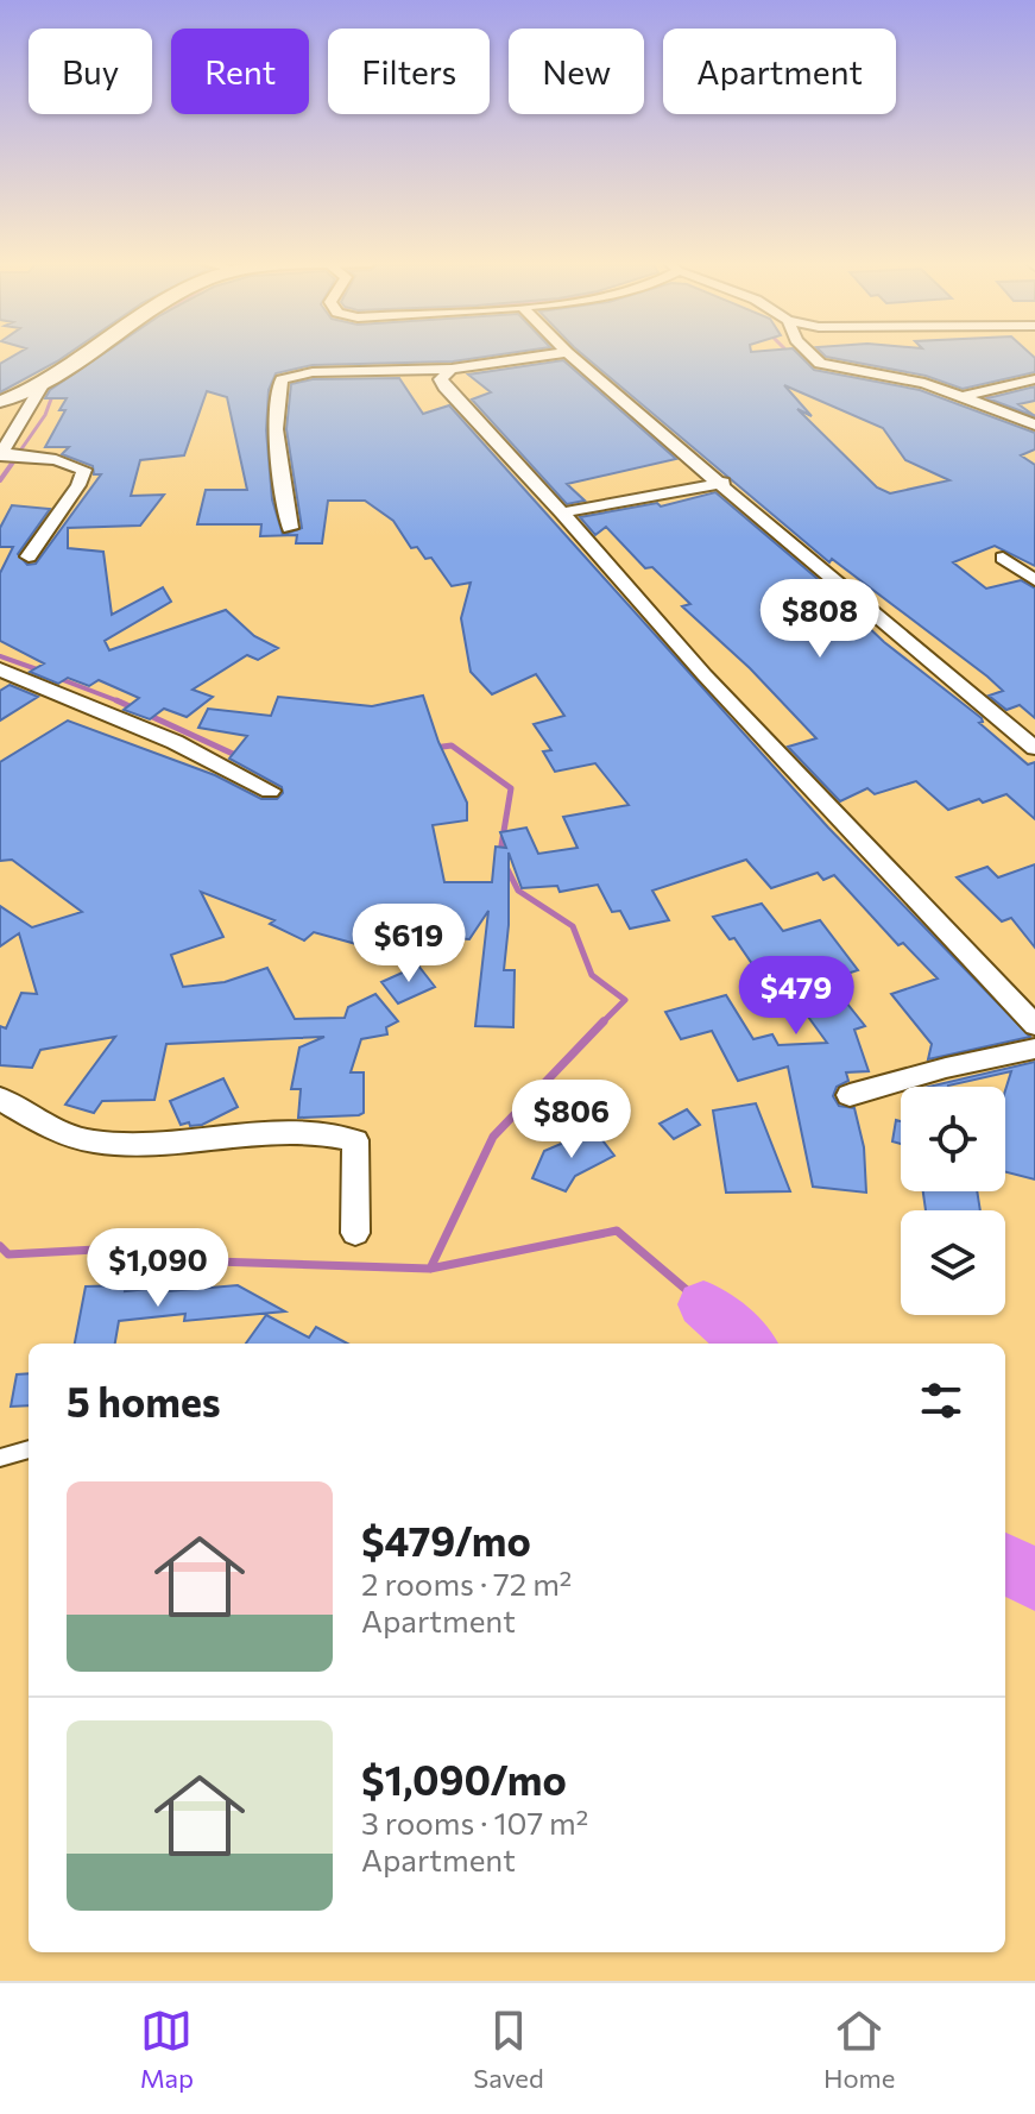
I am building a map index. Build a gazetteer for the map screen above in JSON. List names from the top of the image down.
{
  "page": {
    "chip": [
      "Buy",
      "Rent",
      "Filters",
      "New",
      "Apartment"
    ],
    "price": [
      "$808",
      "$619",
      "$479",
      "$806",
      "$1,090"
    ],
    "heading": "5 homes",
    "list": [
      {
        "name": "$479/mo",
        "note": "2 rooms · 72 m² · Apartment"
      },
      {
        "name": "$1,090/mo",
        "note": "3 rooms · 107 m² · Apartment"
      }
    ],
    "tabs": ["Map", "Saved", "Home"]
  }
}
